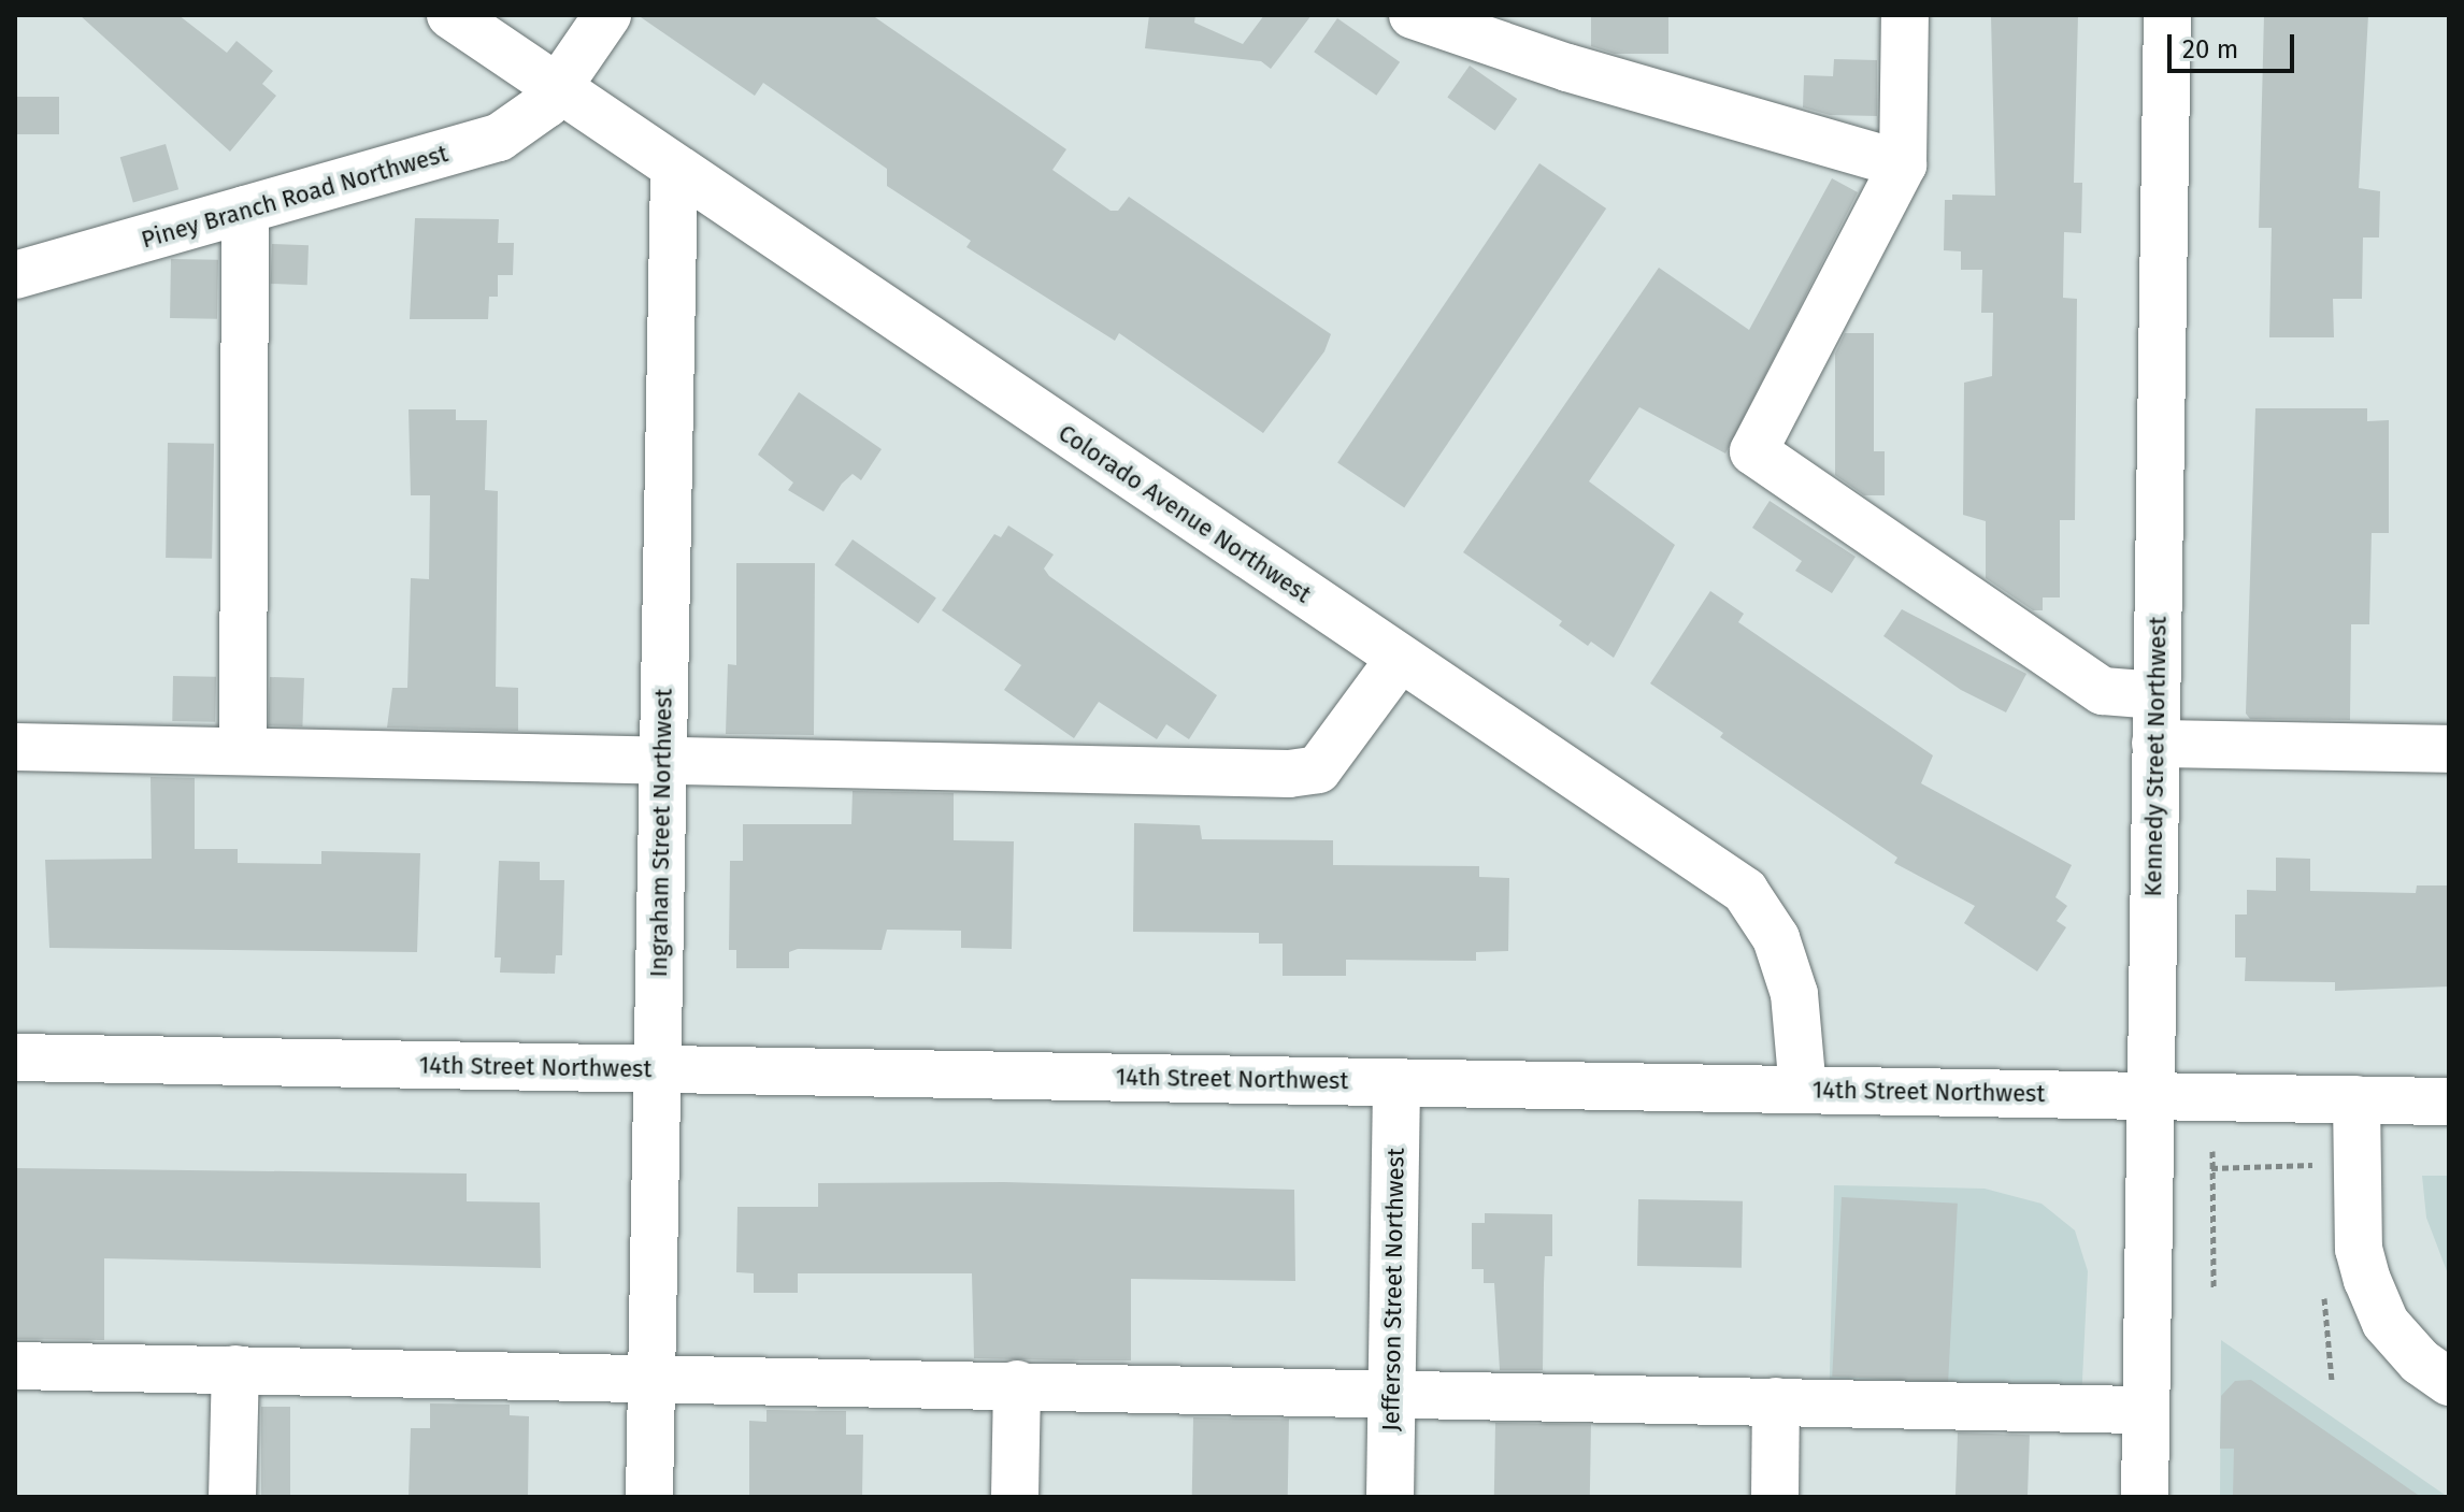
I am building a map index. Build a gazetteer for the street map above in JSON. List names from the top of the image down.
{
  "streets": {
    "street": [
      "Piney Branch Road Northwest",
      "Colorado Avenue Northwest",
      "Kennedy Street Northwest",
      "Ingraham Street Northwest",
      "14th Street Northwest",
      "Jefferson Street Northwest"
    ]
  },
  "crossings": [
    ["Piney Branch Road Northwest", "Colorado Avenue Northwest"],
    ["Colorado Avenue Northwest", "Ingraham Street Northwest"],
    ["Colorado Avenue Northwest", "14th Street Northwest"],
    ["Kennedy Street Northwest", "14th Street Northwest"],
    ["Ingraham Street Northwest", "14th Street Northwest"],
    ["14th Street Northwest", "Jefferson Street Northwest"]
  ],
  "scale_bar": "20 m"
}
